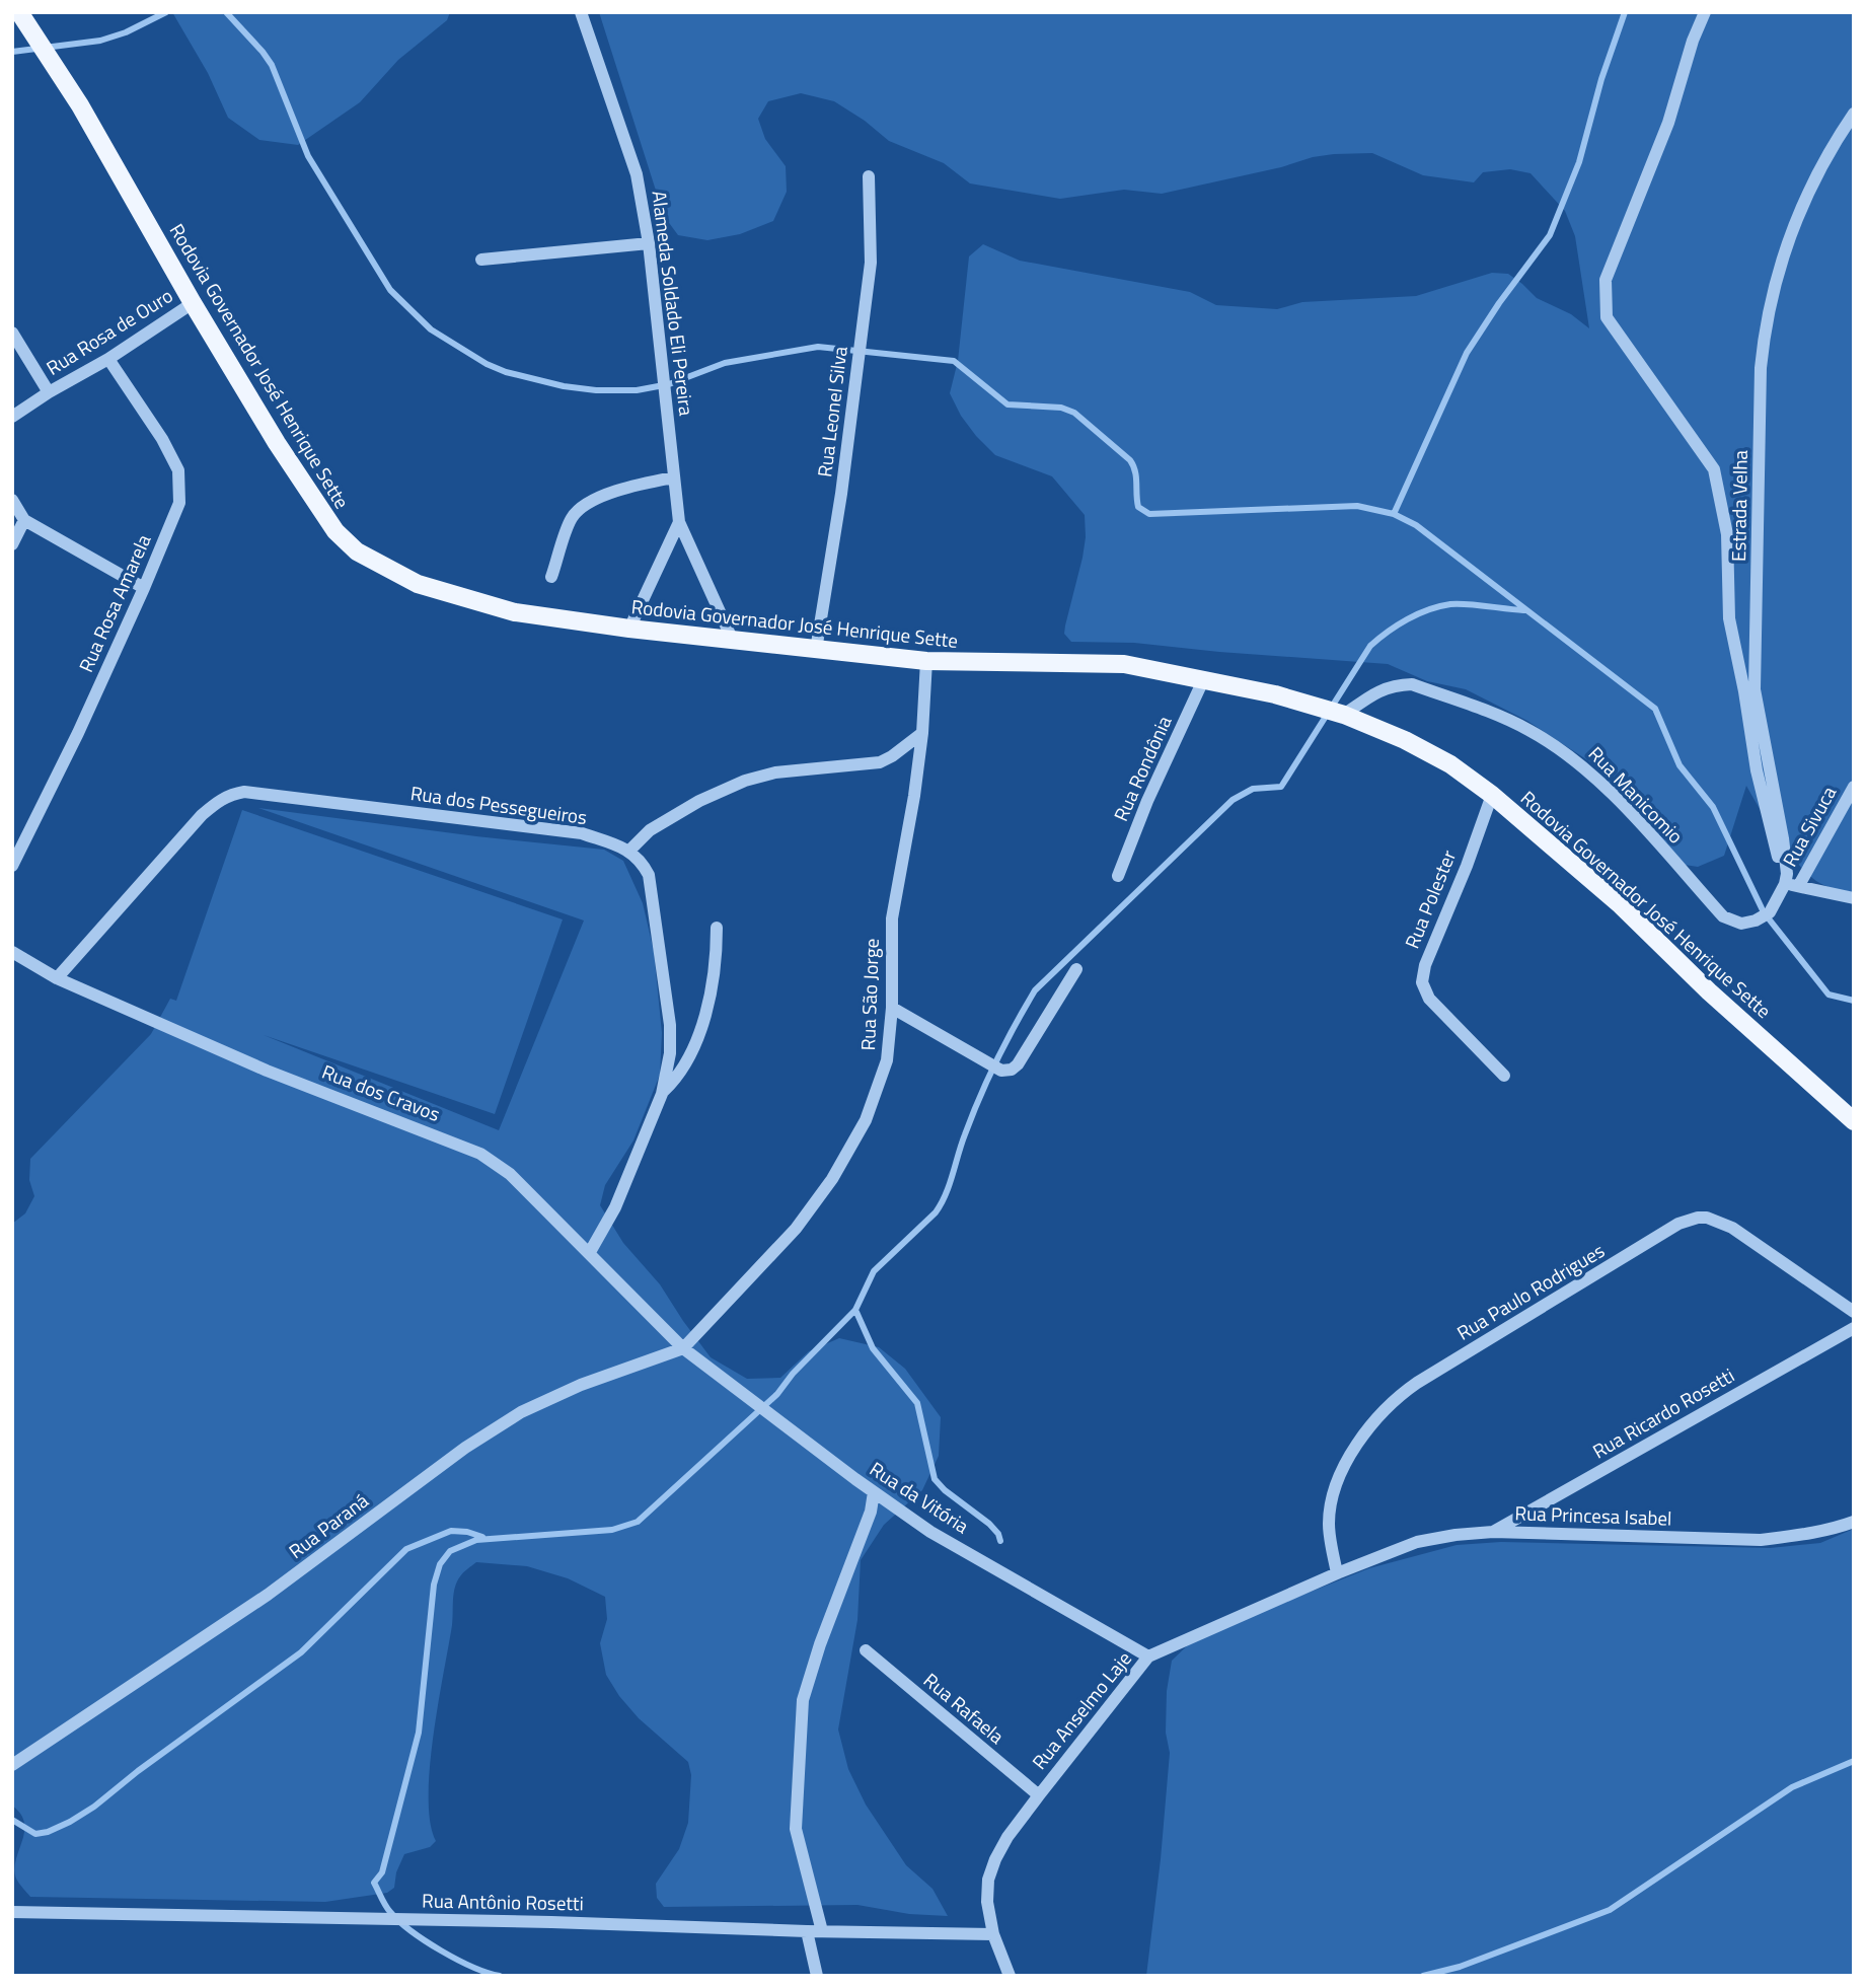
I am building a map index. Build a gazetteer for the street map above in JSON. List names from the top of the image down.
{
  "streets": {
    "main road": ["Rodovia Governador José Henrique Sette"],
    "street": [
      "Alameda Soldado Eli Pereira",
      "Rua Rosa de Ouro",
      "Rua Leonel Silva",
      "Estrada Velha",
      "Rua Rosa Amarela",
      "Rua Rondônia",
      "Rua Manicomio",
      "Rua dos Pessegueiros",
      "Rua Sivuca",
      "Rua Polester",
      "Rua São Jorge",
      "Rua dos Cravos",
      "Rua Paulo Rodrigues",
      "Rua Ricardo Rosetti",
      "Rua da Vitória",
      "Rua Princesa Isabel",
      "Rua Paraná",
      "Rua Rafaela",
      "Rua Anselmo Laje",
      "Rua Antônio Rosetti"
    ]
  },
  "crossings": [
    ["Alameda Soldado Eli Pereira", "Rodovia Governador José Henrique Sette"],
    ["Rua Rosa de Ouro", "Rodovia Governador José Henrique Sette"],
    ["Rua Rosa de Ouro", "Rua Rosa Amarela"],
    ["Rodovia Governador José Henrique Sette", "Rua Leonel Silva"],
    ["Rodovia Governador José Henrique Sette", "Rua Rondônia"],
    ["Rodovia Governador José Henrique Sette", "Rua Manicomio"],
    ["Rodovia Governador José Henrique Sette", "Rua Polester"],
    ["Rodovia Governador José Henrique Sette", "Rua São Jorge"],
    ["Estrada Velha", "Rua Manicomio"],
    ["Rua dos Pessegueiros", "Rua dos Cravos"],
    ["Rua São Jorge", "Rua dos Cravos"],
    ["Rua São Jorge", "Rua da Vitória"],
    ["Rua São Jorge", "Rua Paraná"],
    ["Rua dos Cravos", "Rua da Vitória"],
    ["Rua dos Cravos", "Rua Paraná"],
    ["Rua Paulo Rodrigues", "Rua Princesa Isabel"],
    ["Rua Paulo Rodrigues", "Rua Anselmo Laje"],
    ["Rua Ricardo Rosetti", "Rua Princesa Isabel"],
    ["Rua da Vitória", "Rua Paraná"],
    ["Rua da Vitória", "Rua Anselmo Laje"],
    ["Rua Princesa Isabel", "Rua Anselmo Laje"],
    ["Rua Rafaela", "Rua Anselmo Laje"],
    ["Rua Anselmo Laje", "Rua Antônio Rosetti"]
  ]
}
